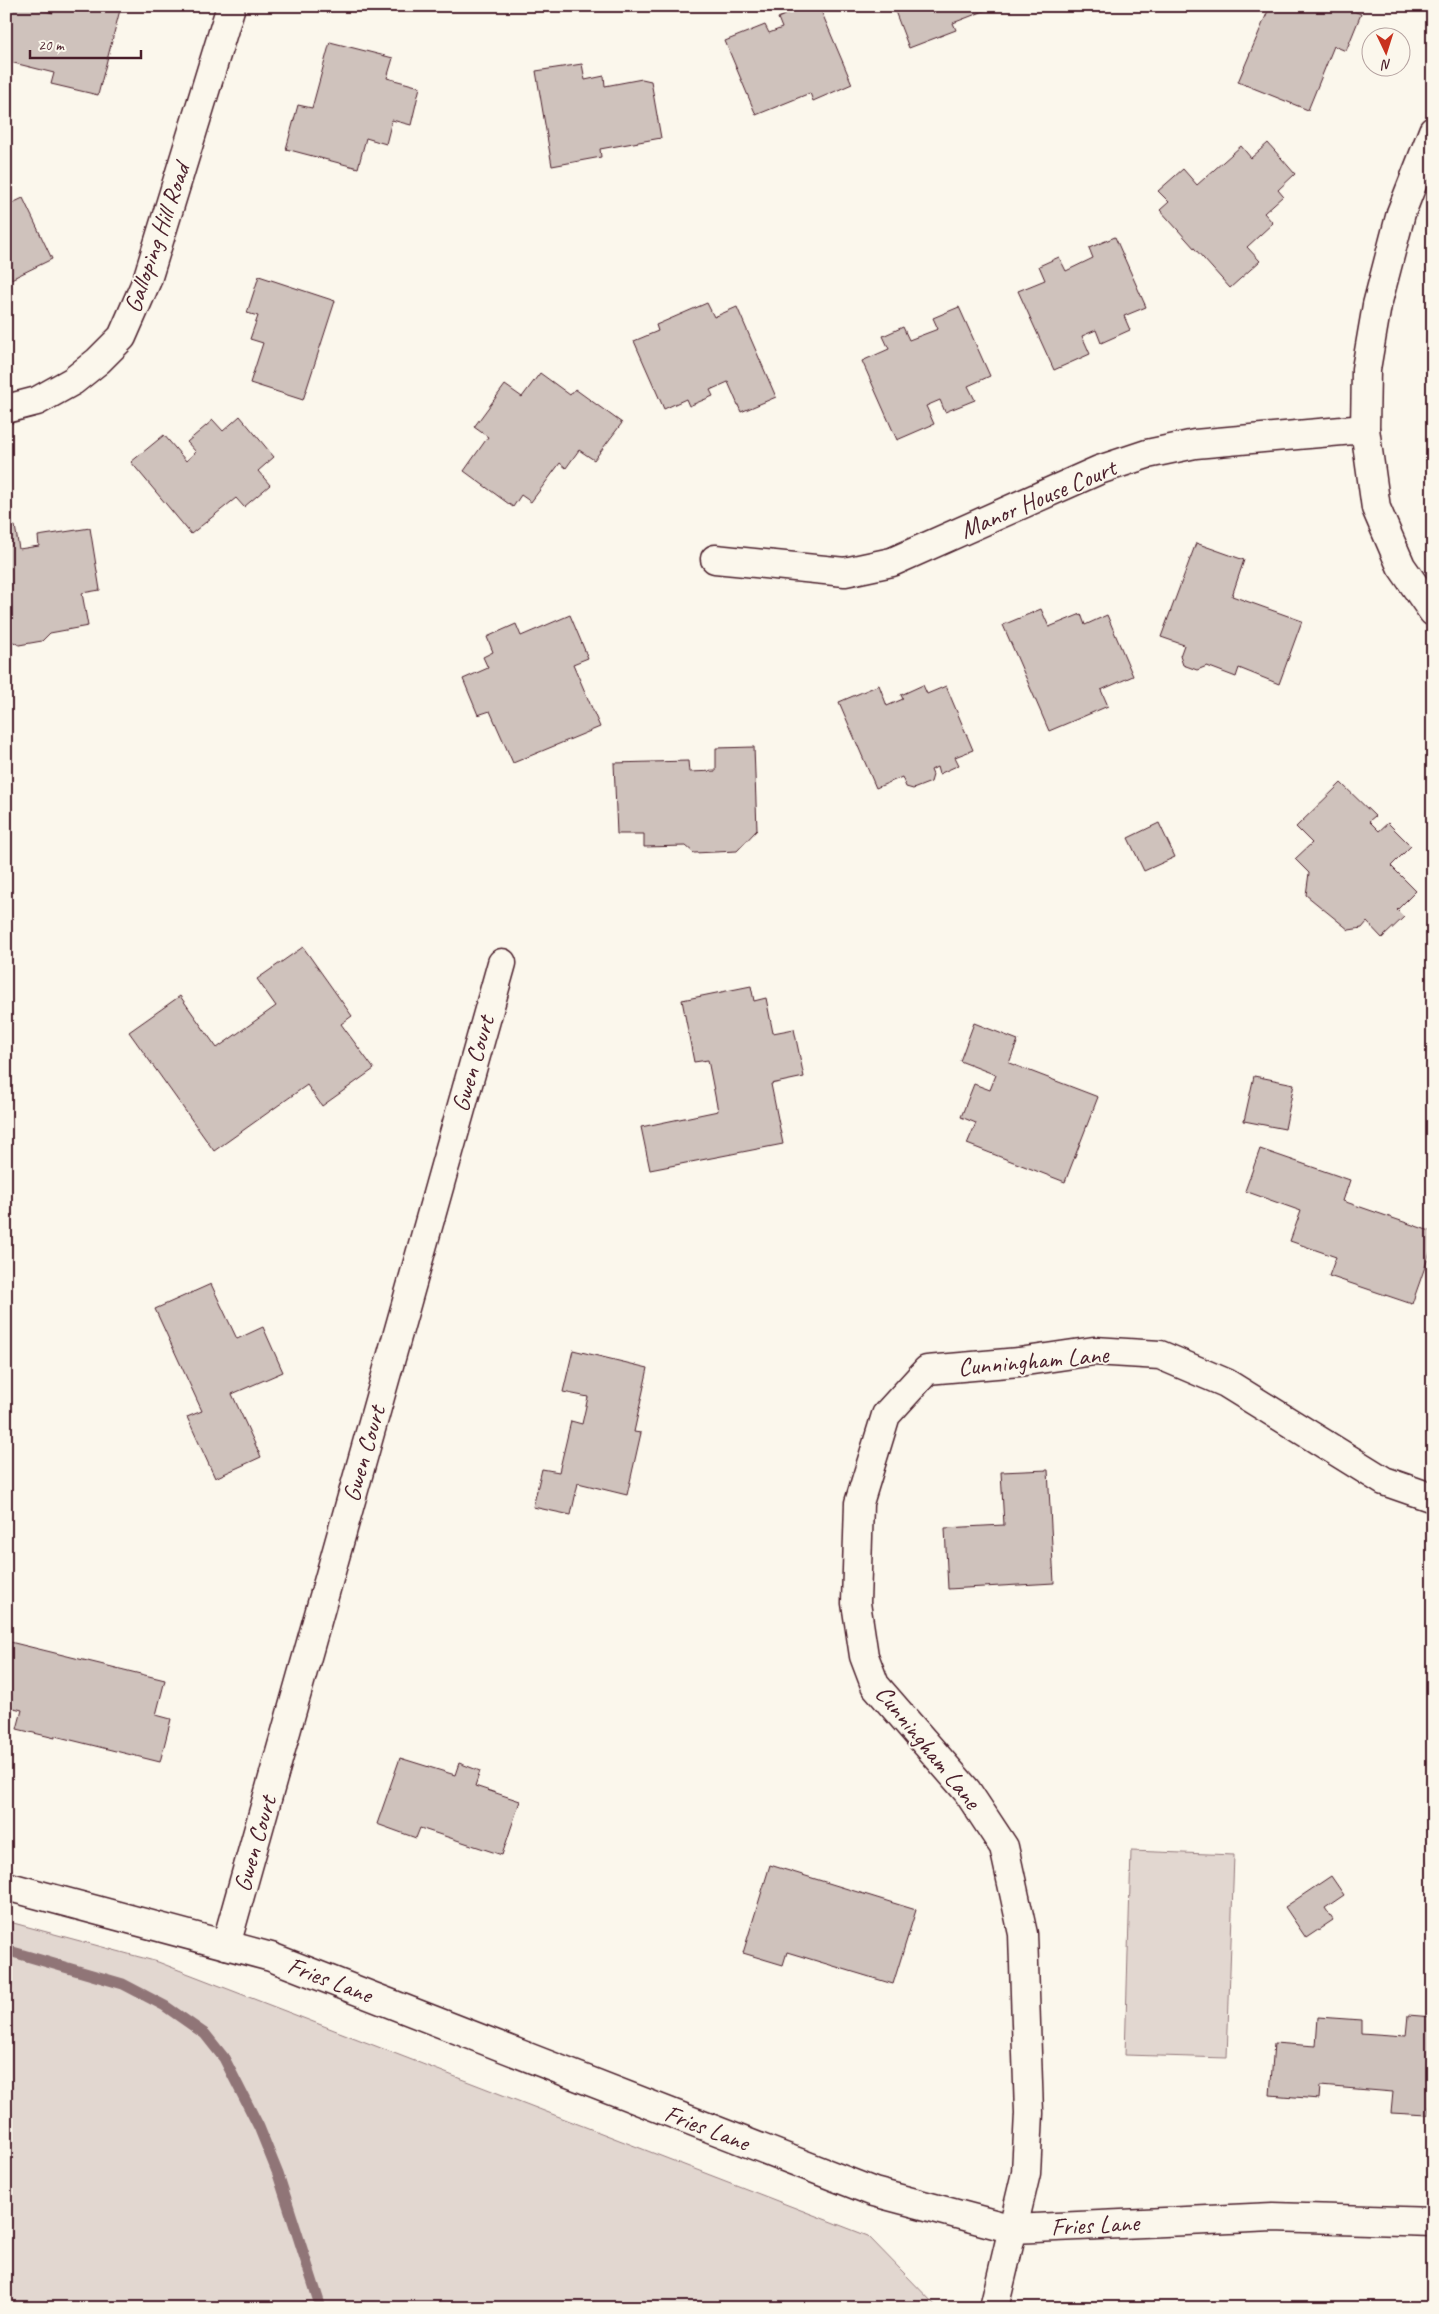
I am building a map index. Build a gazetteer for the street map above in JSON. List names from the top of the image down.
{
  "streets": {
    "street": [
      "Galloping Hill Road",
      "Manor House Court",
      "Gwen Court",
      "Cunningham Lane",
      "Fries Lane"
    ]
  },
  "crossings": [
    ["Gwen Court", "Fries Lane"],
    ["Cunningham Lane", "Fries Lane"]
  ],
  "scale_bar": "20 m",
  "north": "bottom"
}
